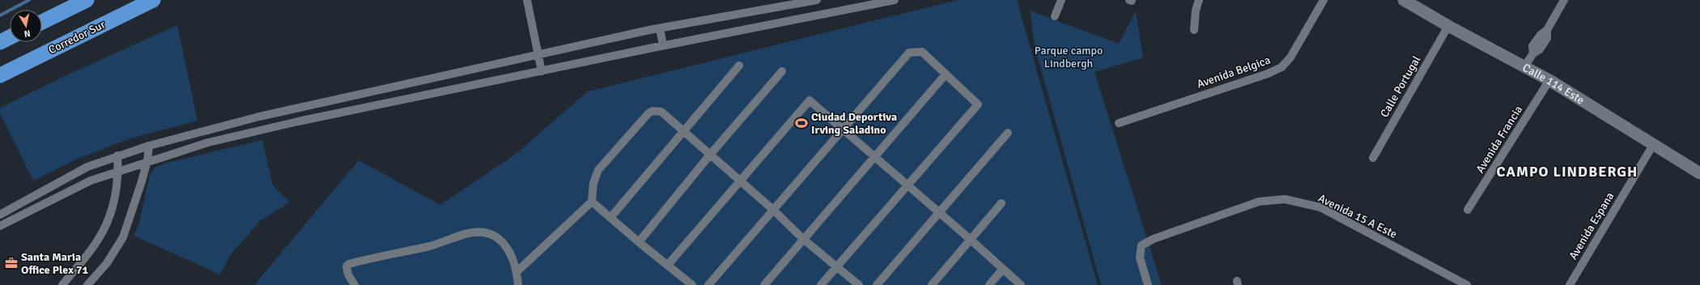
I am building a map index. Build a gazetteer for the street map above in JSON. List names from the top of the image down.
{
  "streets": {
    "highway": ["Corredor Sur"],
    "street": [
      "Avenida Belgica",
      "Calle 114 Este",
      "Calle Portugal",
      "Avenida Francia",
      "Avenida 15 A Este",
      "Avenida Espana"
    ]
  },
  "crossings": [
    ["Calle 114 Este", "Calle Portugal"],
    ["Calle 114 Este", "Avenida Francia"],
    ["Calle 114 Este", "Avenida Espana"]
  ],
  "districts": ["CAMPO LINDBERGH"],
  "parks": ["Parque campo Lindbergh"],
  "places": {
    "sports": ["Ciudad Deportiva Irving Saladino"],
    "office": ["Santa Maria Office Plex 71"]
  },
  "north": "bottom"
}
